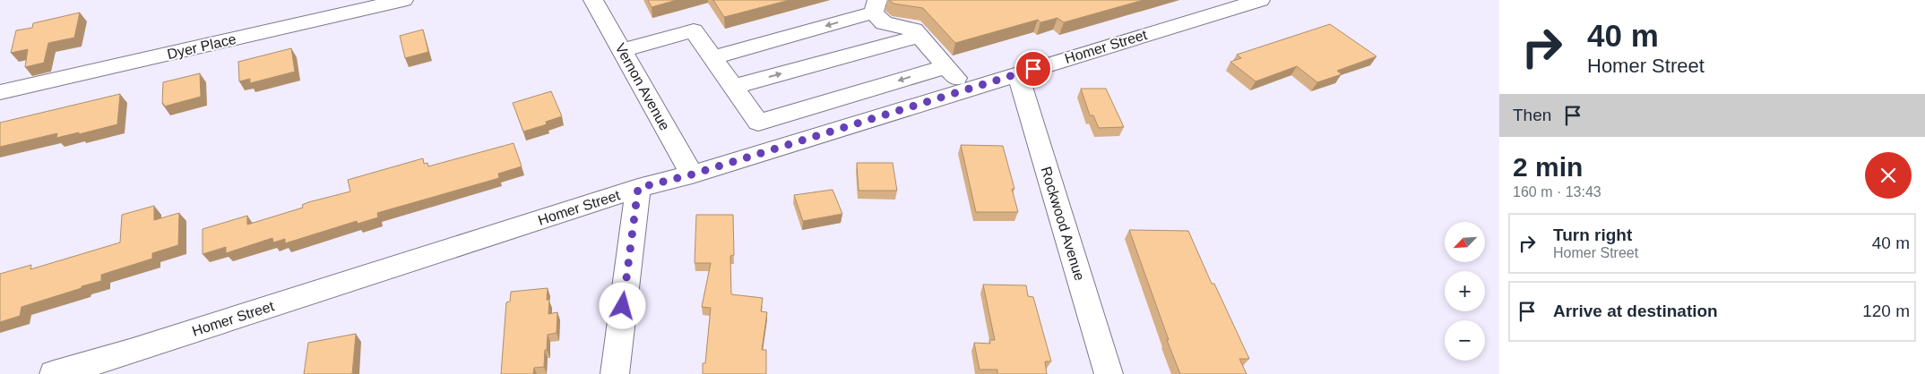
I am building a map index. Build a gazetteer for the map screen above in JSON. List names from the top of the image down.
{
  "streets": {
    "street": [
      "Dyer Place",
      "Homer Street",
      "Vernon Avenue",
      "Rockwood Avenue"
    ]
  },
  "crossings": [
    ["Homer Street", "Vernon Avenue"],
    ["Homer Street", "Rockwood Avenue"]
  ],
  "north": "bottom left",
  "page": {
    "turn": ["40 m", "Homer Street"],
    "then": "Then",
    "heading": ["2 min", "160 m · 13:43"],
    "list": [
      {
        "name": "Turn right",
        "note": "Homer Street",
        "value": "40 m"
      },
      {
        "name": "Arrive at destination",
        "value": "120 m"
      }
    ],
    "map_buttons": ["+", "−"]
  }
}
